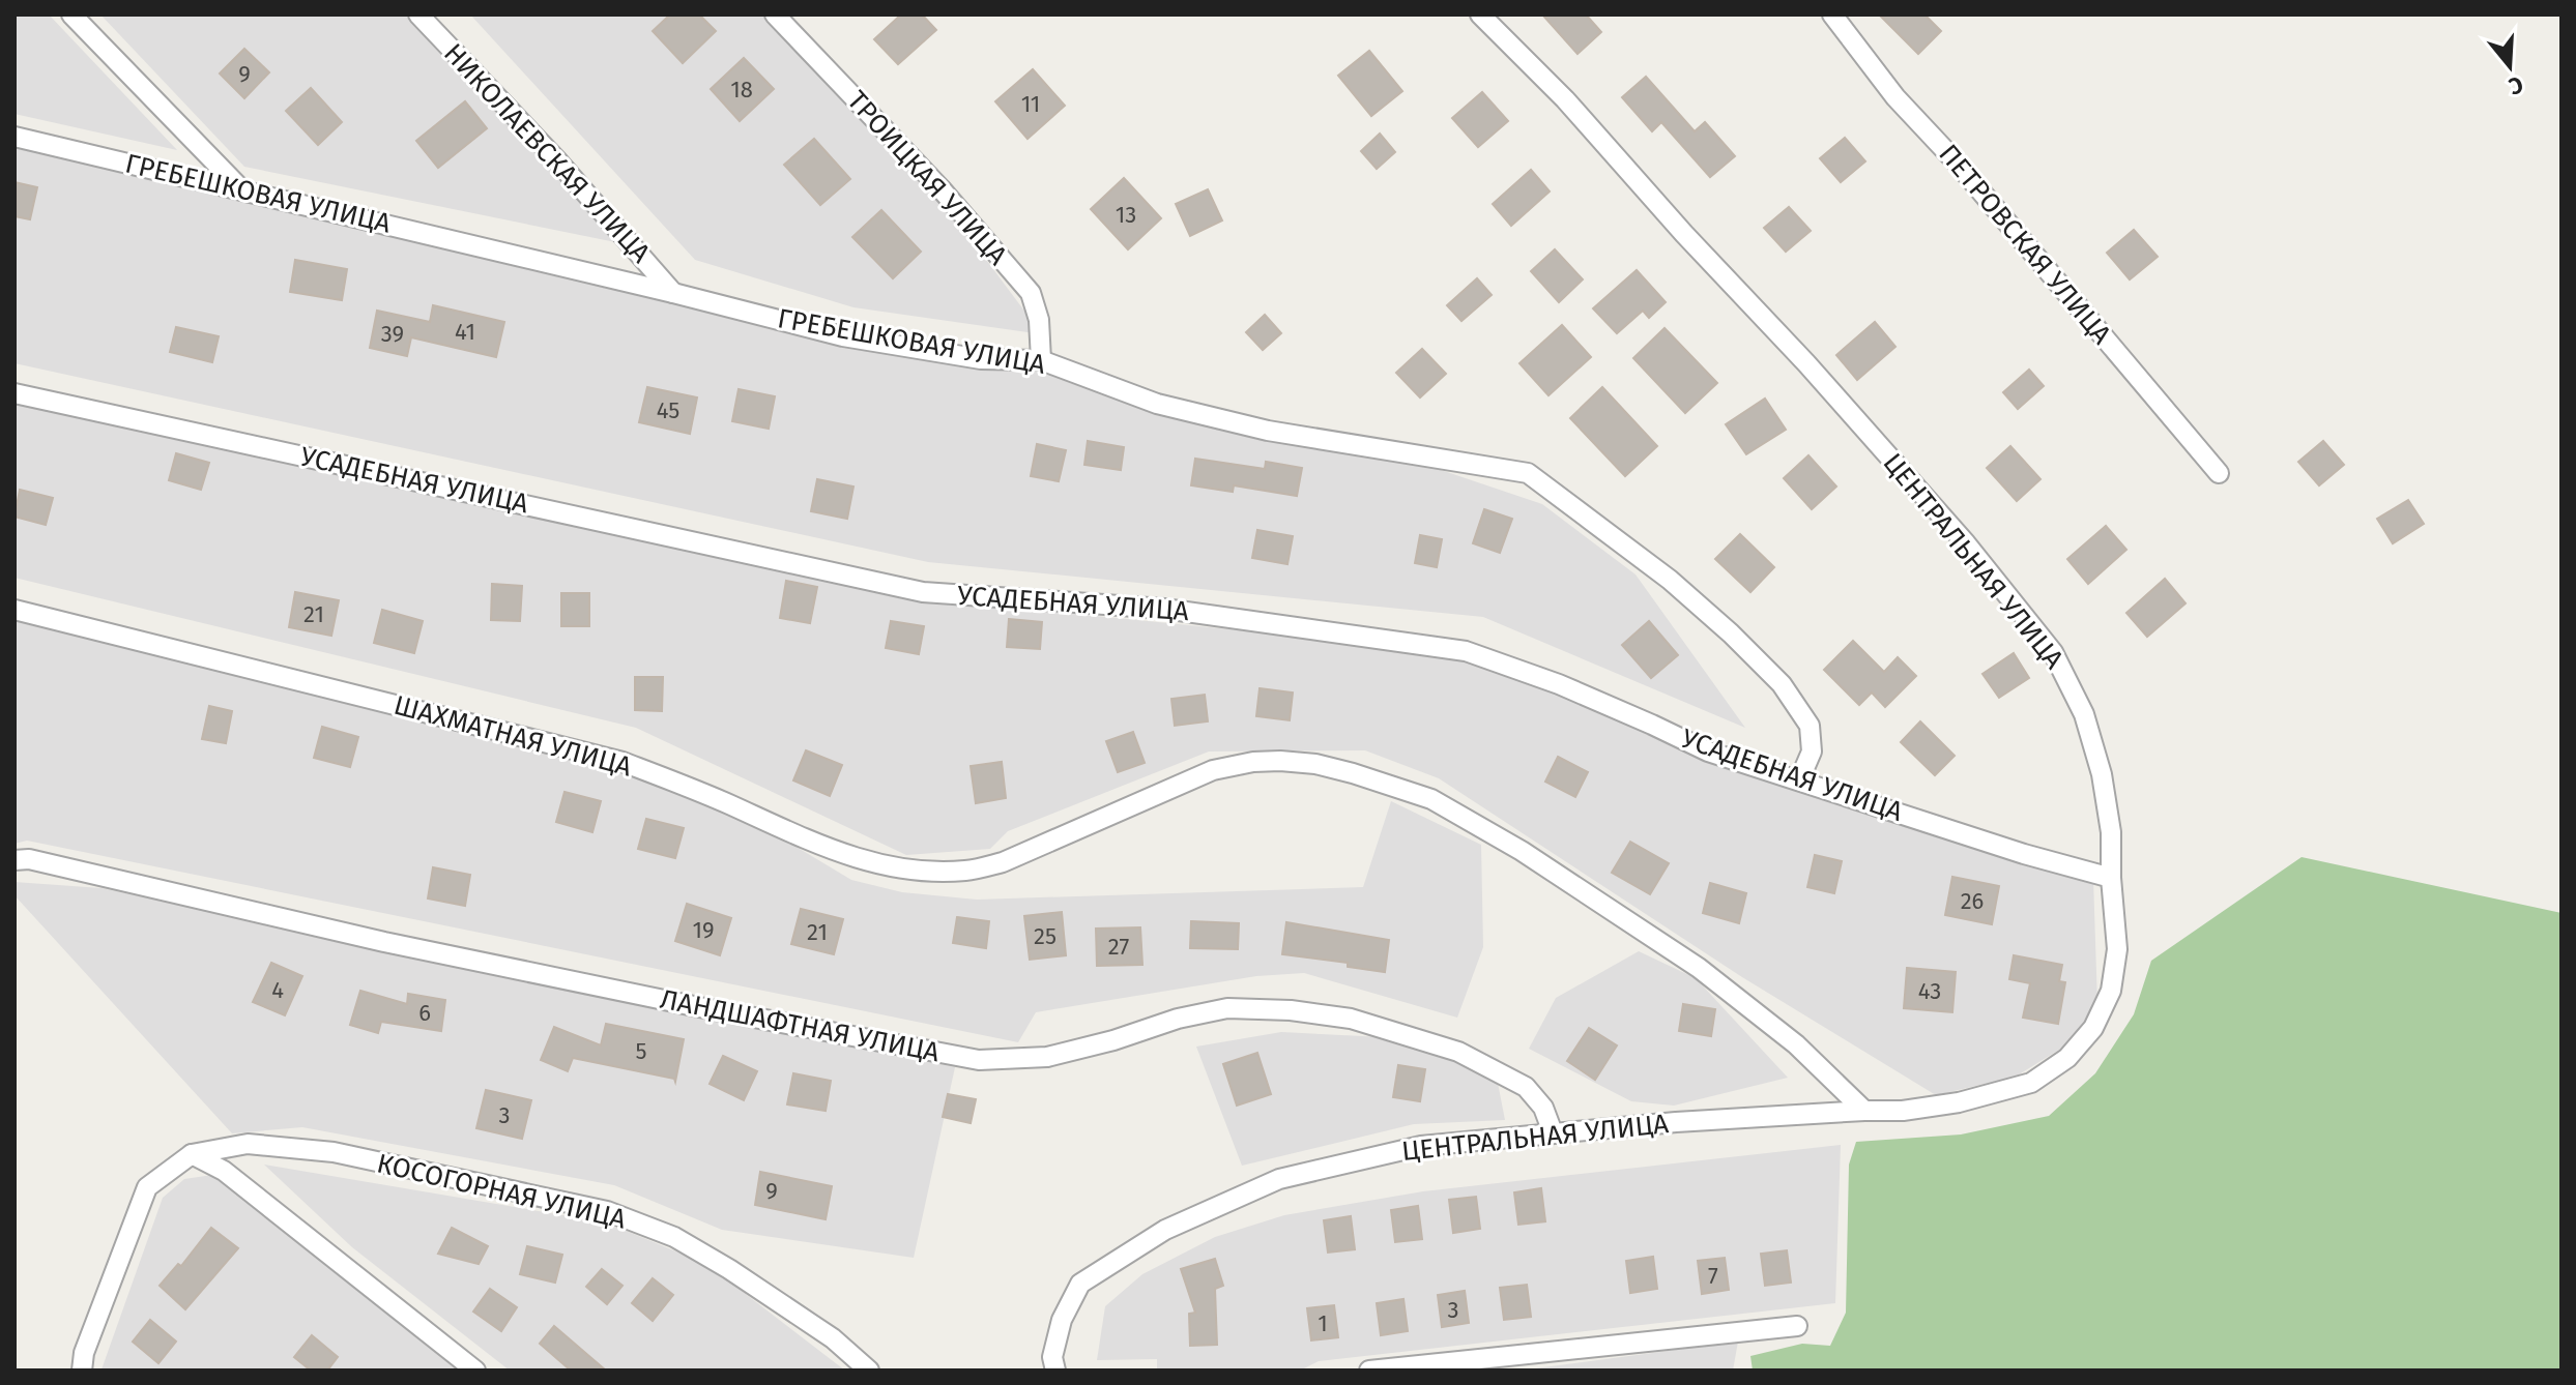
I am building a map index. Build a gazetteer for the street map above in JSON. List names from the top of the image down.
{
  "streets": {
    "street": [
      "НИКОЛАЕВСКАЯ УЛИЦА",
      "ТРОИЦКАЯ УЛИЦА",
      "ГРЕБЕШКОВАЯ УЛИЦА",
      "ПЕТРОВСКАЯ УЛИЦА",
      "УСАДЕБНАЯ УЛИЦА",
      "ЦЕНТРАЛЬНАЯ УЛИЦА",
      "ШАХМАТНАЯ УЛИЦА",
      "ЛАНДШАФТНАЯ УЛИЦА",
      "КОСОГОРНАЯ УЛИЦА"
    ]
  },
  "crossings": [
    ["НИКОЛАЕВСКАЯ УЛИЦА", "ГРЕБЕШКОВАЯ УЛИЦА"],
    ["ТРОИЦКАЯ УЛИЦА", "ГРЕБЕШКОВАЯ УЛИЦА"],
    ["ГРЕБЕШКОВАЯ УЛИЦА", "УСАДЕБНАЯ УЛИЦА"],
    ["УСАДЕБНАЯ УЛИЦА", "ЦЕНТРАЛЬНАЯ УЛИЦА"],
    ["ЦЕНТРАЛЬНАЯ УЛИЦА", "ШАХМАТНАЯ УЛИЦА"],
    ["ЦЕНТРАЛЬНАЯ УЛИЦА", "ЛАНДШАФТНАЯ УЛИЦА"]
  ],
  "house_numbers": [
    "9",
    "18",
    "11",
    "13",
    "41",
    "39",
    "45",
    "21",
    "26",
    "19",
    "21",
    "25",
    "27",
    "4",
    "43",
    "6",
    "5",
    "3",
    "9",
    "7",
    "3",
    "1"
  ],
  "north": "bottom"
}
